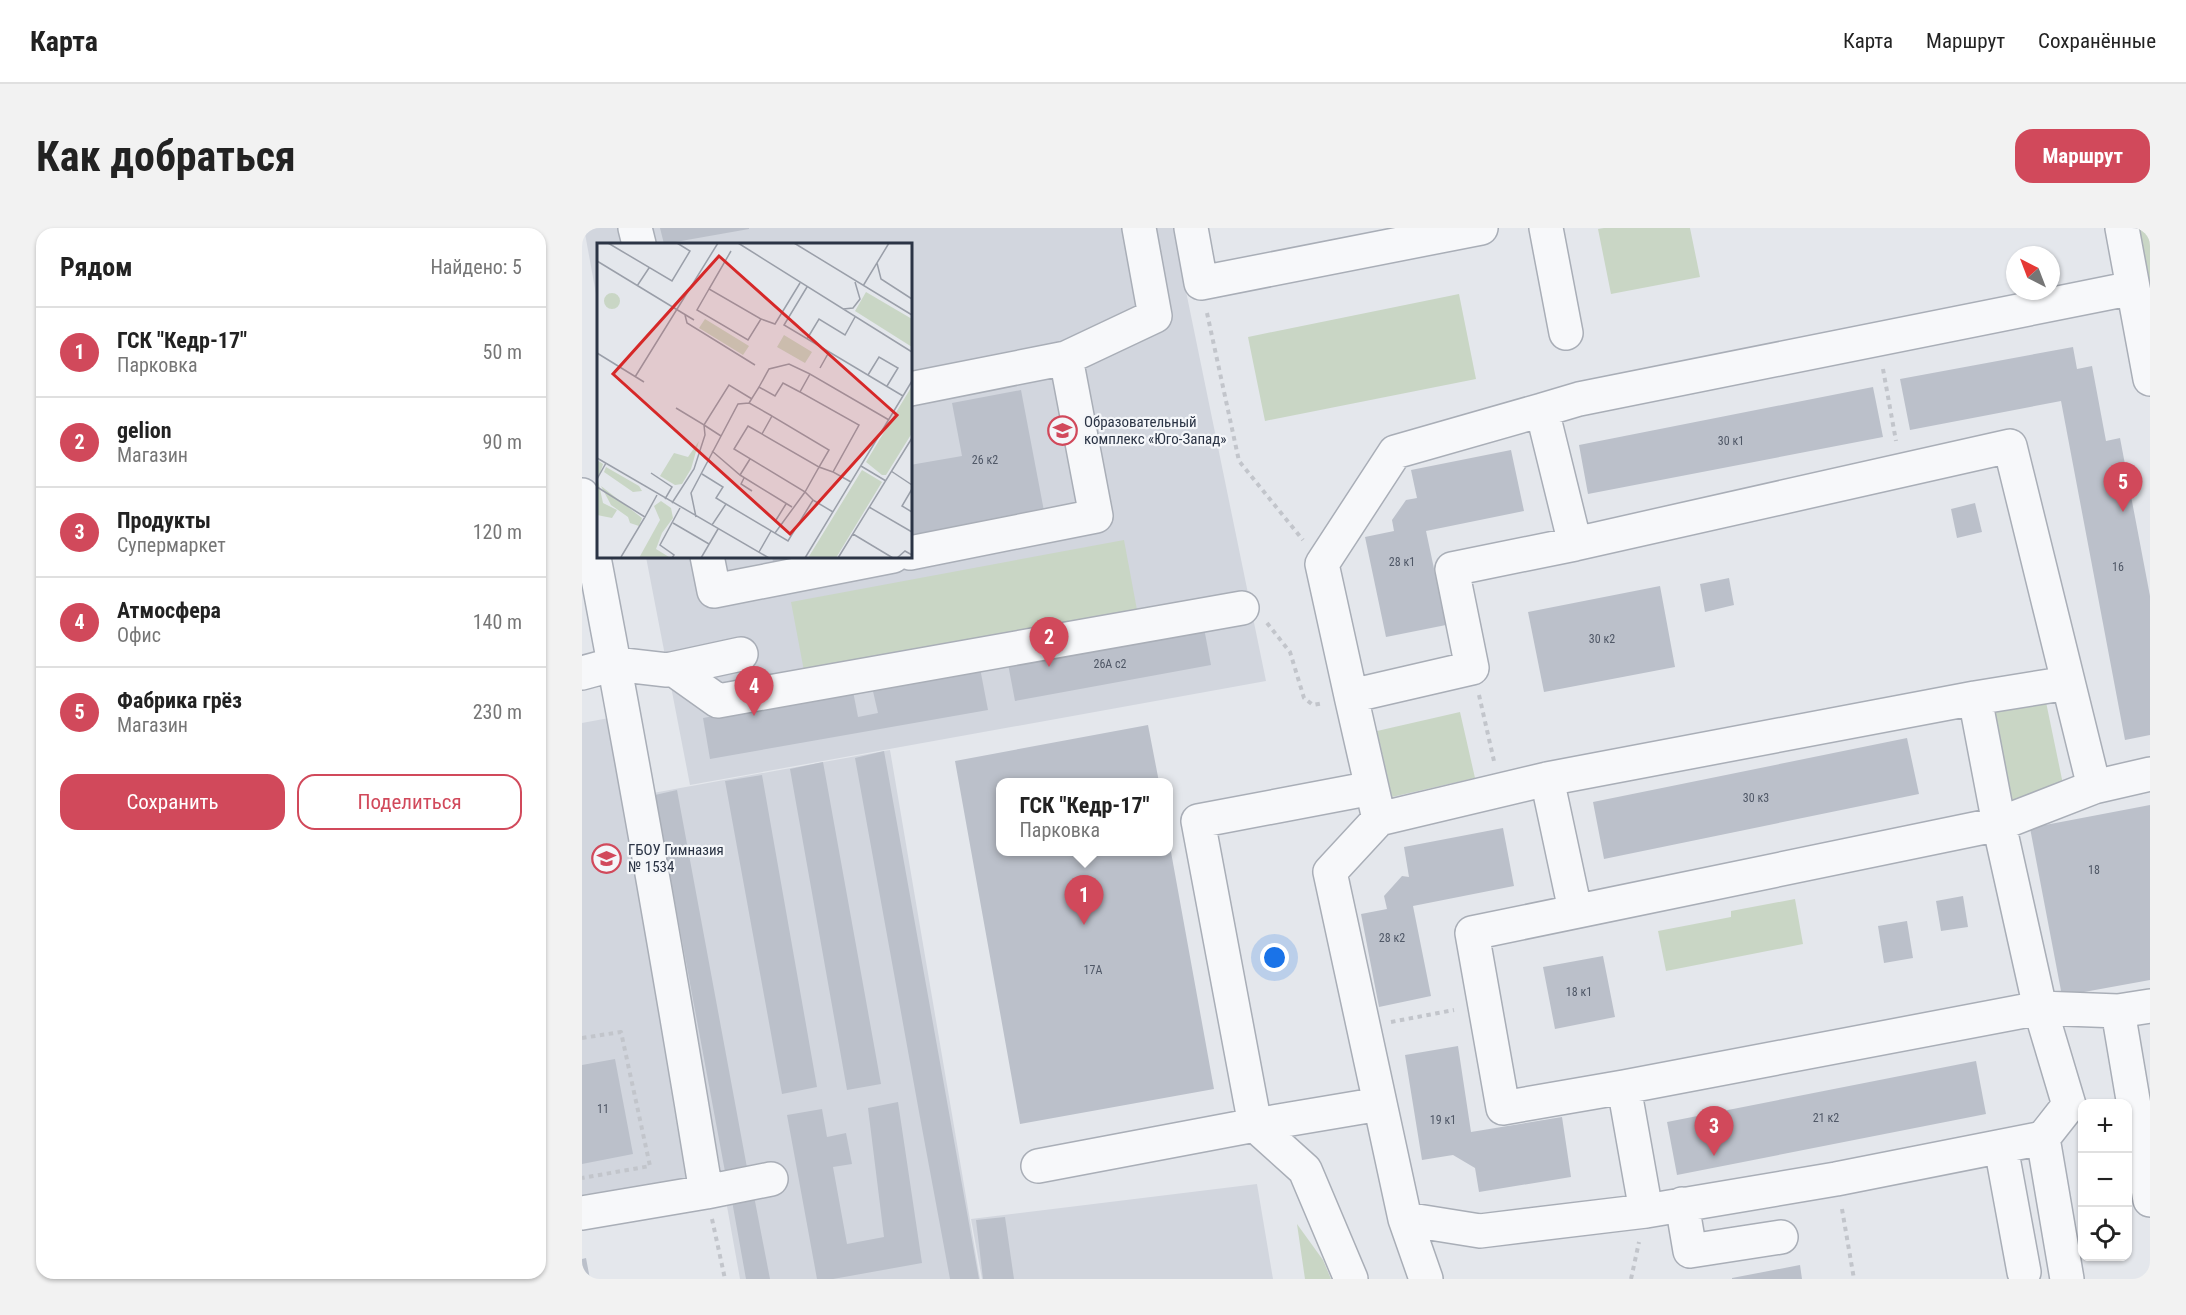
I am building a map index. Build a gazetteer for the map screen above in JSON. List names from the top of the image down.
{
  "places": {
    "school or university": ["Образовательный комплекс «Юго-Запад»", "ГБОУ Гимназия № 1534"]
  },
  "house_numbers": [
    "30 к1",
    "26 к2",
    "28 к1",
    "16",
    "30 к2",
    "26А с2",
    "30 к3",
    "18",
    "28 к2",
    "17А",
    "18 к1",
    "11",
    "21 к2",
    "19 к1"
  ],
  "north": "top left",
  "page": {
    "header": "Карта",
    "nav": ["Карта", "Маршрут", "Сохранённые"],
    "buttons": [
      "Маршрут",
      ["Сохранить", "Поделиться"]
    ],
    "title": "Как добраться",
    "heading": ["Рядом", "Найдено: 5"],
    "list": [
      {
        "mark": "1",
        "name": "ГСК \"Кедр-17\"",
        "note": "Парковка",
        "value": "50 m"
      },
      {
        "mark": "2",
        "name": "gelion",
        "note": "Магазин",
        "value": "90 m"
      },
      {
        "mark": "3",
        "name": "Продукты",
        "note": "Супермаркет",
        "value": "120 m"
      },
      {
        "mark": "4",
        "name": "Атмосфера",
        "note": "Офис",
        "value": "140 m"
      },
      {
        "mark": "5",
        "name": "Фабрика грёз",
        "note": "Магазин",
        "value": "230 m"
      }
    ],
    "pins": [
      "5",
      "2",
      "4",
      "1",
      "3"
    ],
    "popup": ["ГСК \"Кедр-17\"", "Парковка"],
    "map_buttons": ["+", "−"]
  }
}
